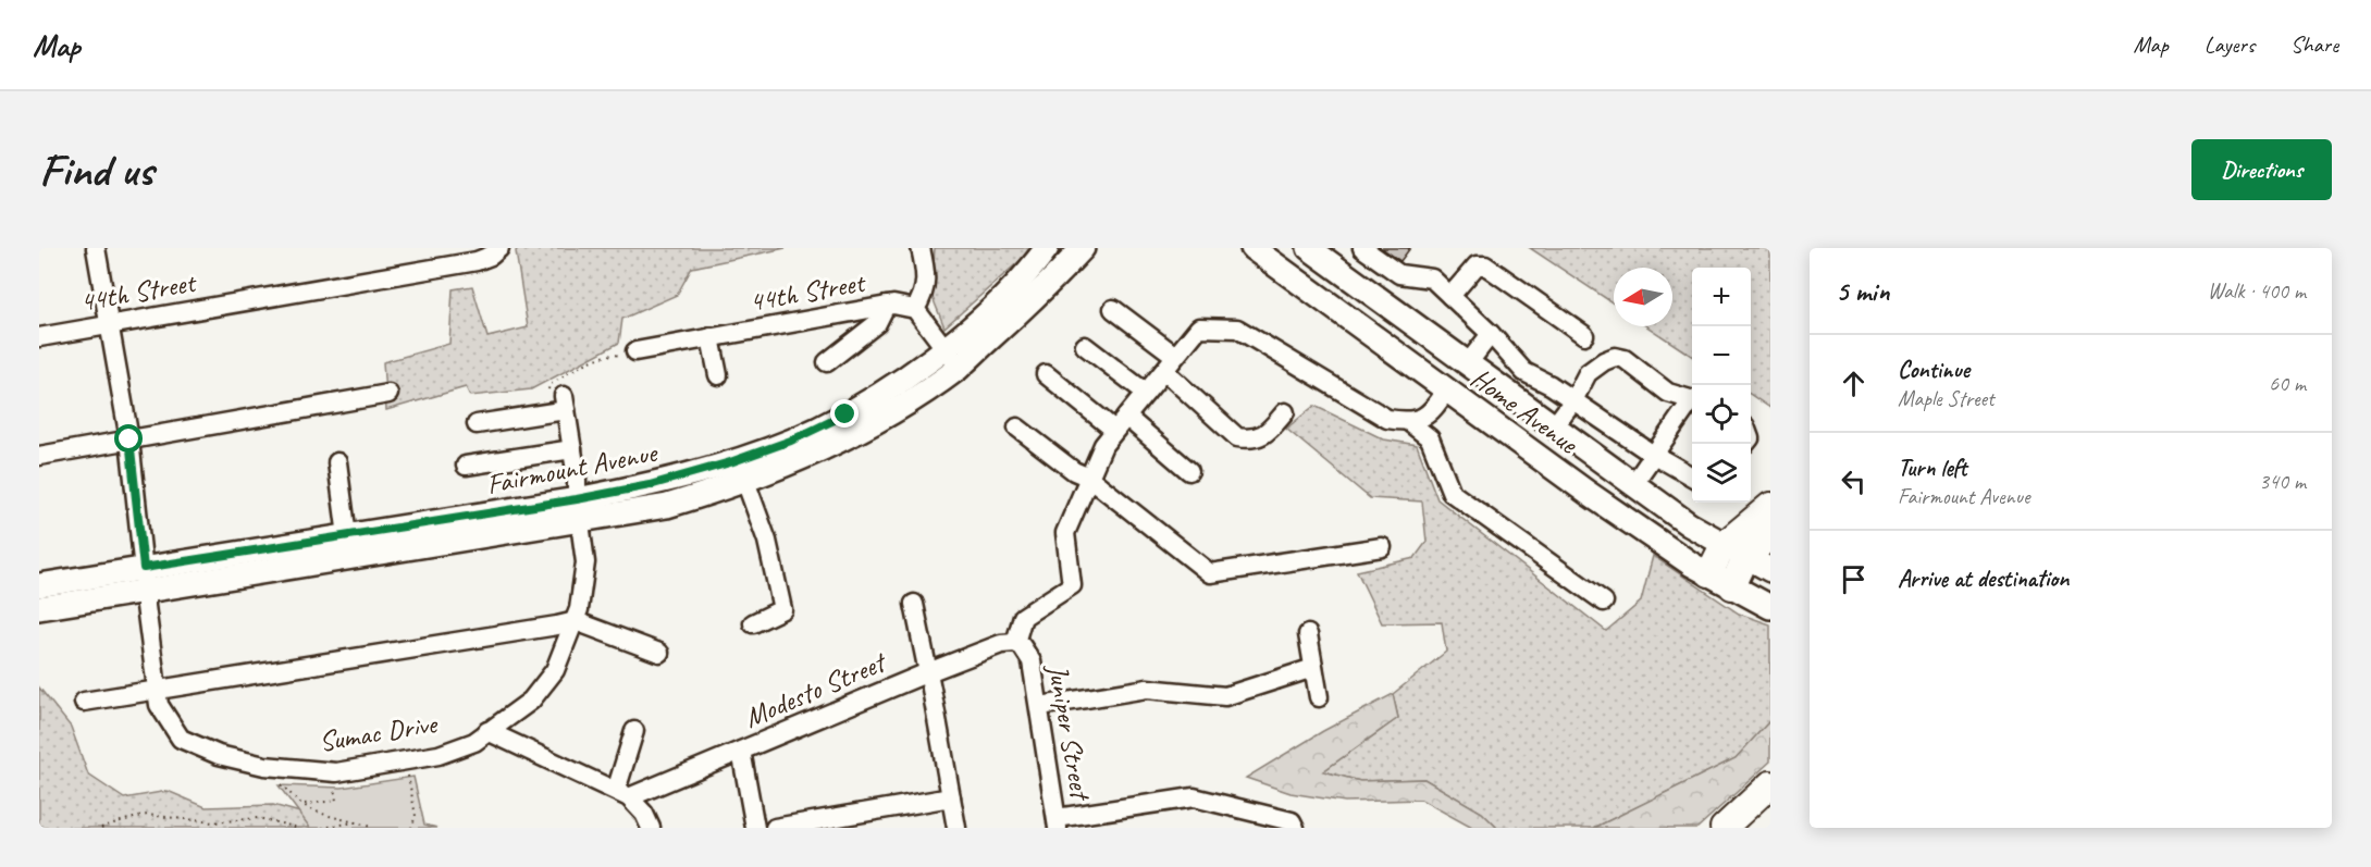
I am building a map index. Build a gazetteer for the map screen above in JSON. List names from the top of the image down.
{
  "streets": {
    "main road": ["Home Avenue", "Fairmount Avenue"],
    "street": [
      "44th Street",
      "Modesto Street",
      "Juniper Street",
      "Sumac Drive"
    ]
  },
  "crossings": [
    ["44th Street", "Sumac Drive"],
    ["Fairmount Avenue", "Sumac Drive"],
    ["Modesto Street", "Juniper Street"]
  ],
  "north": "left",
  "page": {
    "header": "Map",
    "nav": ["Map", "Layers", "Share"],
    "buttons": "Directions",
    "title": "Find us",
    "heading": ["5 min", "Walk · 400 m"],
    "map_buttons": ["+", "−"],
    "list": [
      ["Continue", "Maple Street", "60 m"],
      ["Turn left", "Fairmount Avenue", "340 m"],
      "Arrive at destination"
    ]
  }
}
